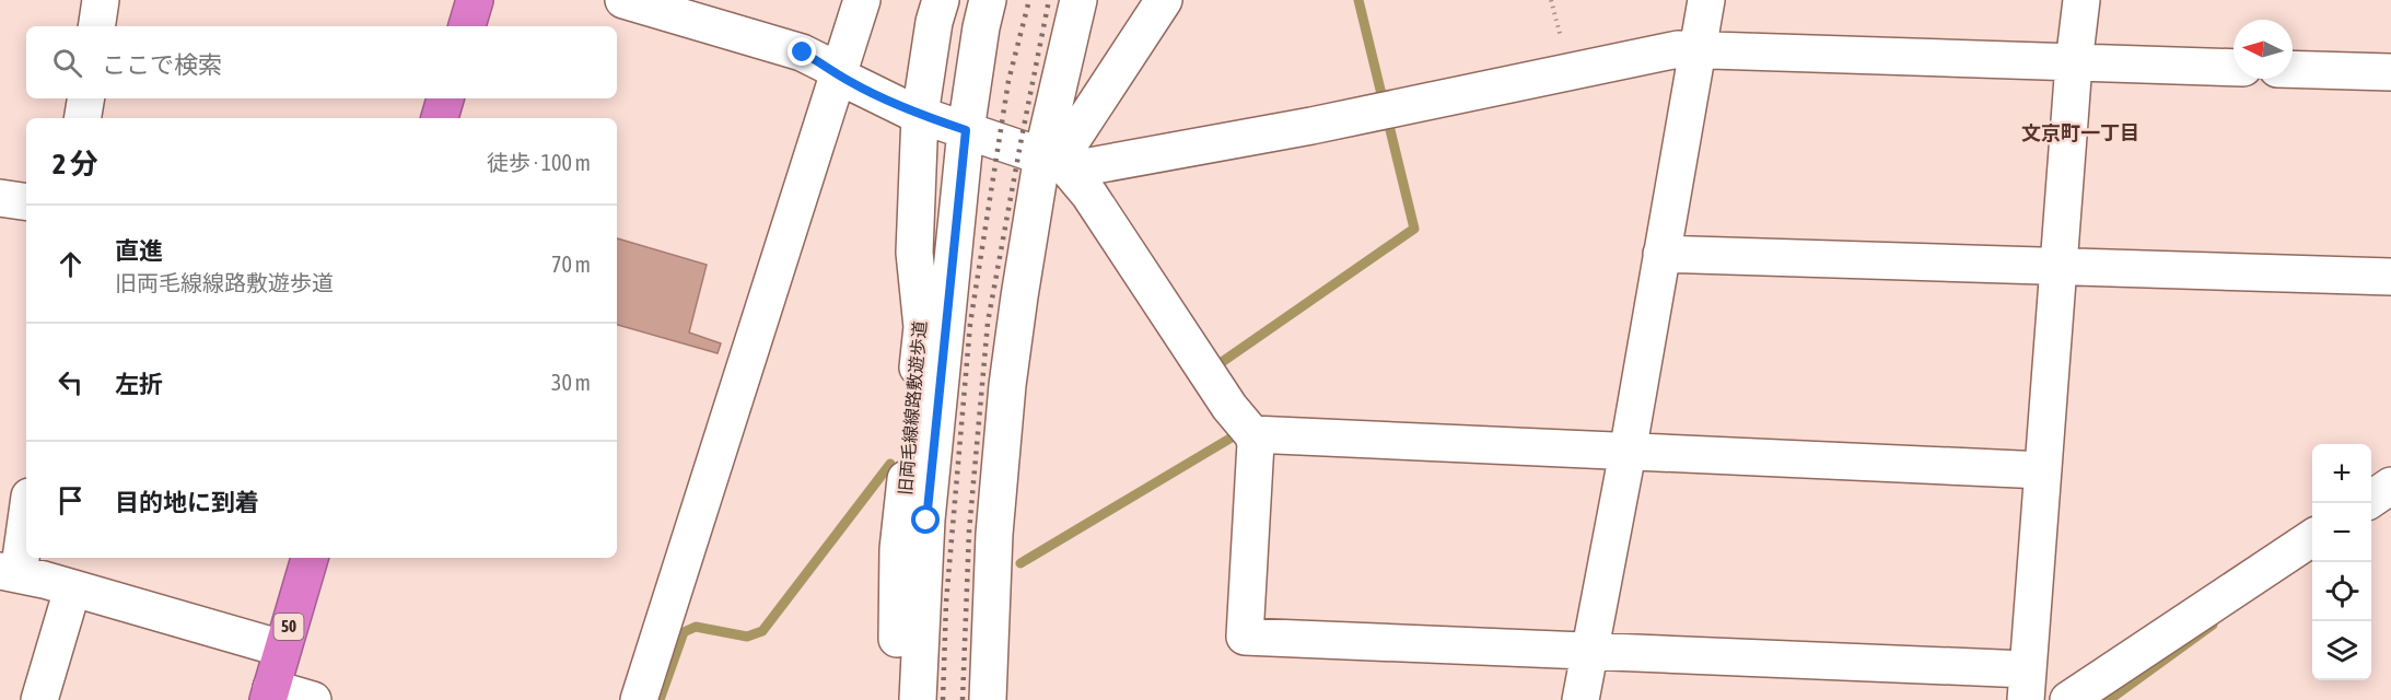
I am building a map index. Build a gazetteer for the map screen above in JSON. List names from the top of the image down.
{
  "streets": {
    "highway": ["50"],
    "street": ["旧両毛線線路敷遊歩道"]
  },
  "districts": ["文京町一丁目"],
  "north": "left",
  "page": {
    "search": "ここで検索",
    "heading": ["2 分", "徒歩 · 100 m"],
    "list": [
      ["直進", "旧両毛線線路敷遊歩道", "70 m"],
      ["左折", "30 m"],
      "目的地に到着"
    ],
    "map_buttons": ["+", "−"]
  }
}
